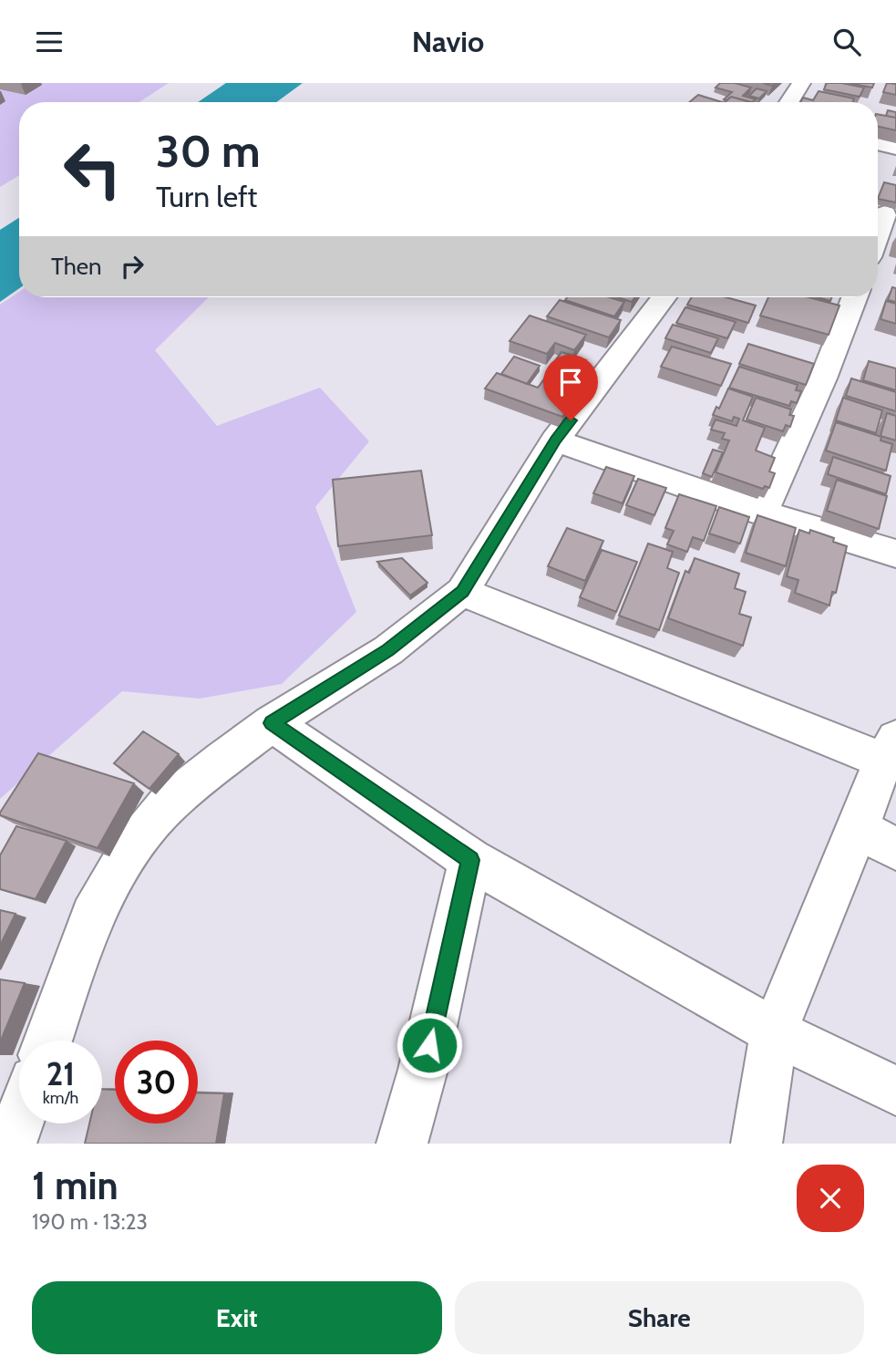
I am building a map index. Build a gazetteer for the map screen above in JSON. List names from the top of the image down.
{
  "page": {
    "header": "Navio",
    "turn": ["30 m", "Turn left"],
    "then": "Then",
    "speed": "21 km/h",
    "limit": "30",
    "heading": ["1 min", "190 m · 13:23"],
    "buttons": ["Exit", "Share"]
  }
}
